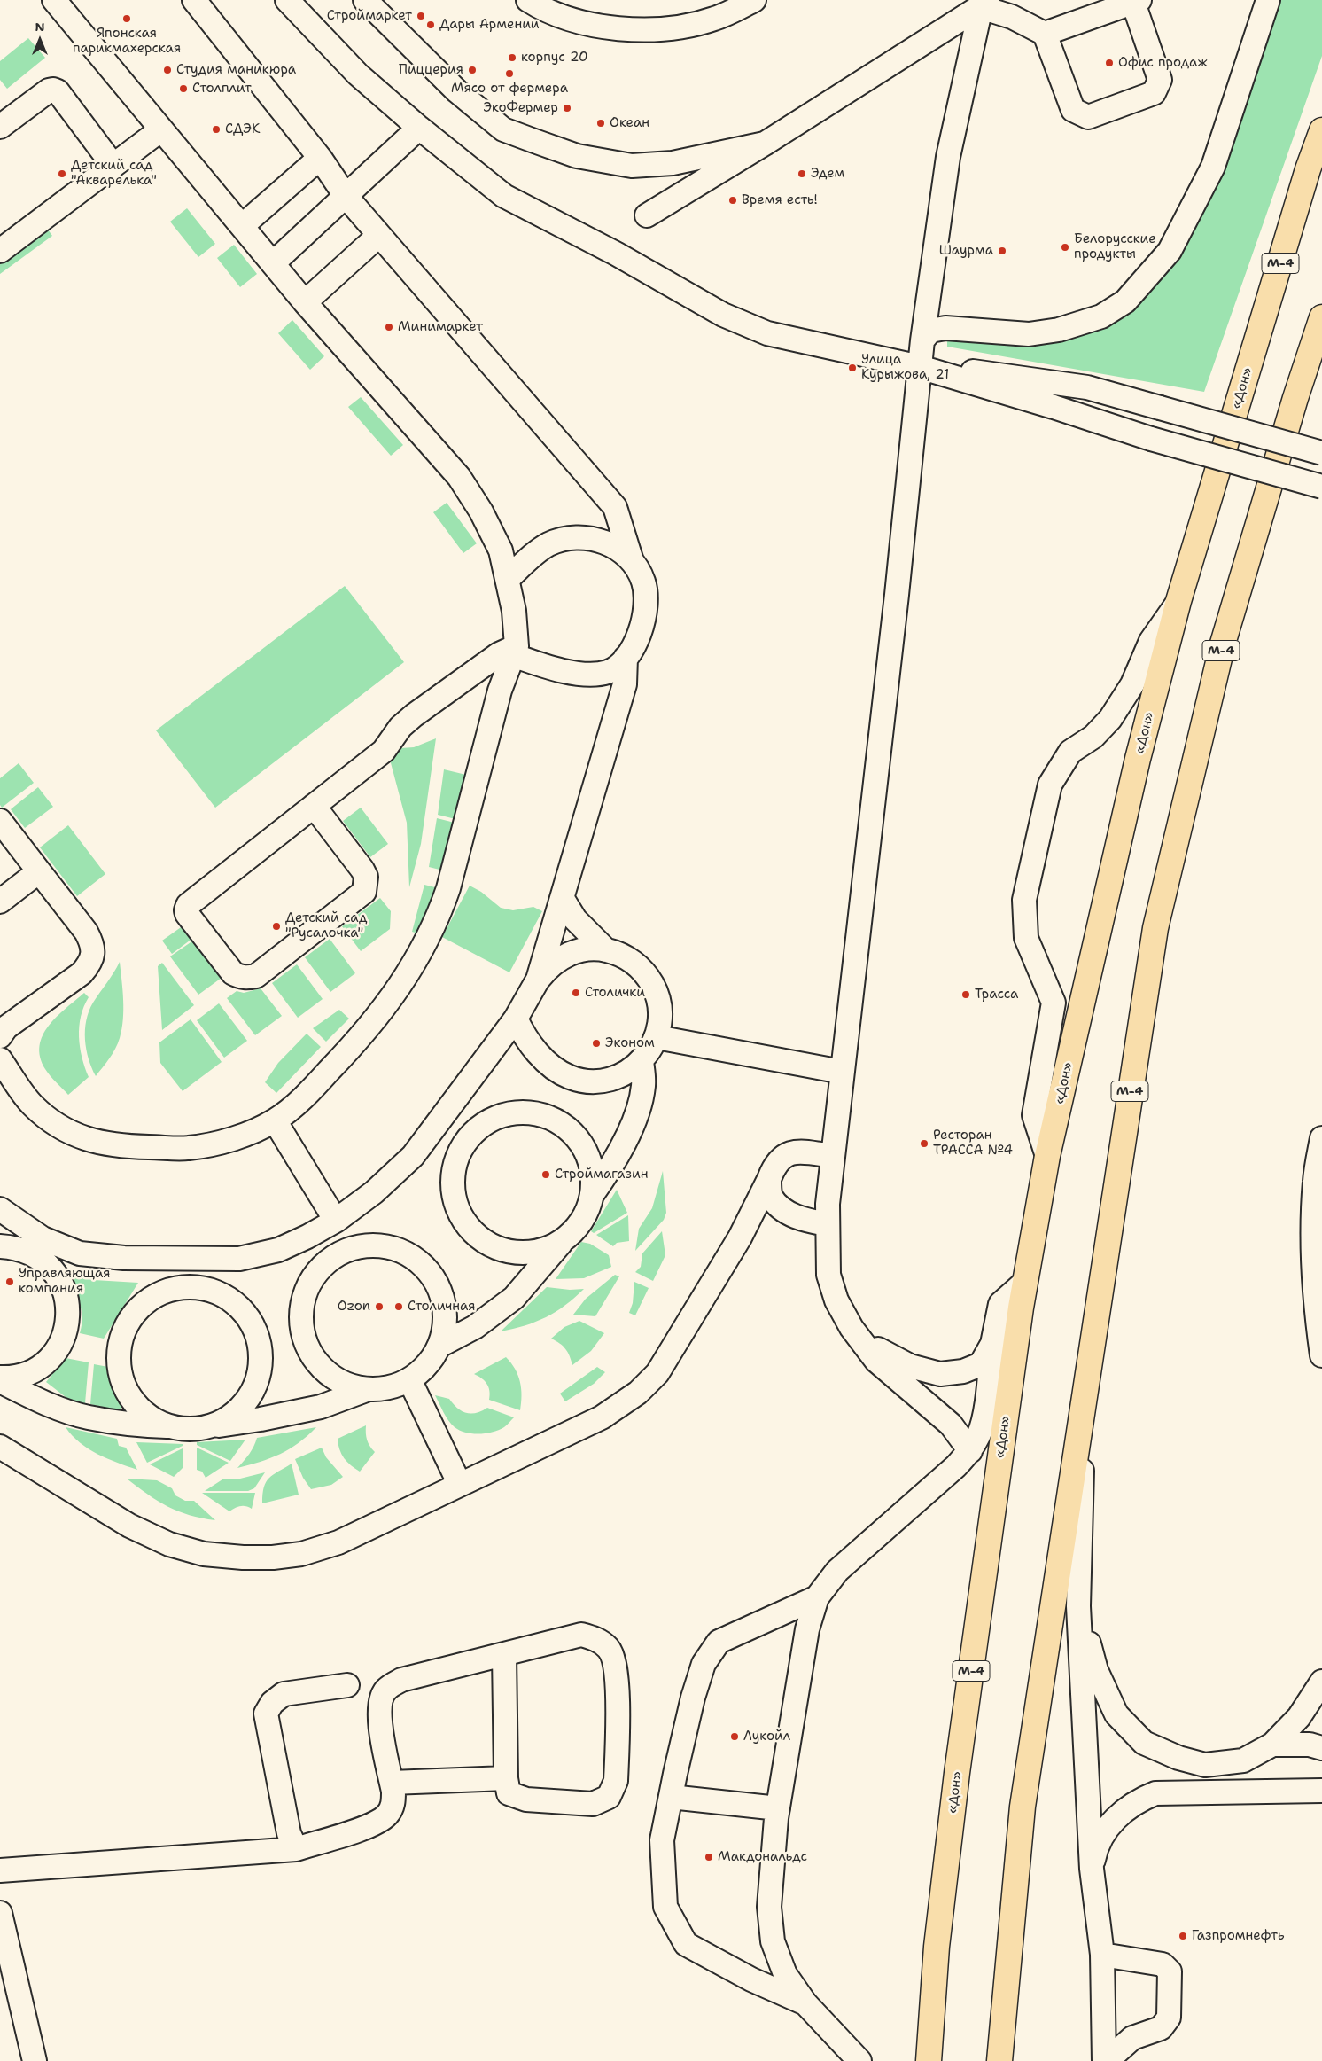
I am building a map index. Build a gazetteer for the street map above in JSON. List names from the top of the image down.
{
  "streets": {
    "highway": ["М-4", "«Дон»"]
  },
  "places": [
    "Строймаркет",
    "Японская парикмахерская",
    "Дары Армении",
    "корпус 20",
    "Офис продаж",
    "Студия маникюра",
    "Пиццерия",
    "Мясо от фермера",
    "Столплит",
    "ЭкоФермер",
    "Океан",
    "СДЭК",
    "Детский сад \"Акварелька\"",
    "Эдем",
    "Время есть!",
    "Белорусские продукты",
    "Шаурма",
    "Минимаркет",
    "Улица Курыжова, 21",
    "Детский сад \"Русалочка\"",
    "Столички",
    "Трасса",
    "Эконом",
    "Ресторан ТРАССА №4",
    "Строймагазин",
    "Управляющая компания",
    "Ozon",
    "Столичная",
    "Лукойл",
    "Макдональдс",
    "Газпромнефть"
  ],
  "north": "top"
}
